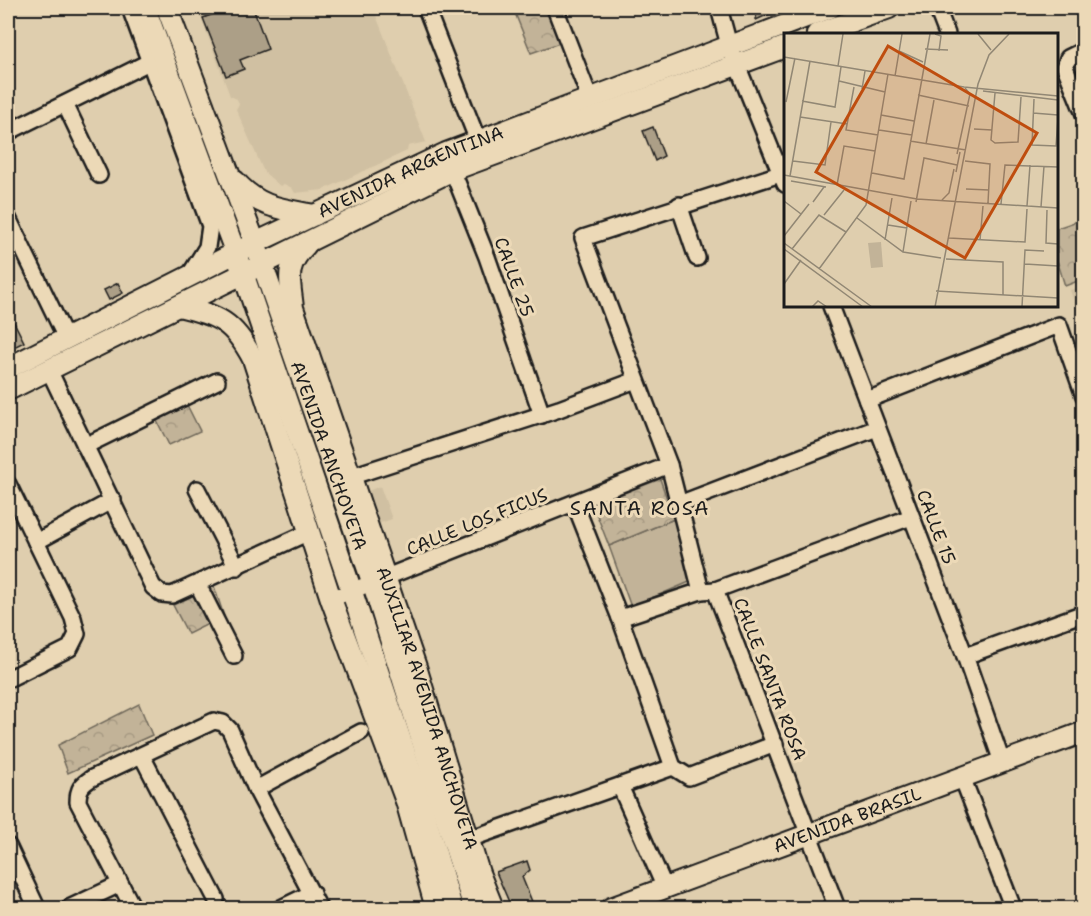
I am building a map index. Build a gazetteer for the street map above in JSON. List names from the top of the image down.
{
  "streets": {
    "main road": [
      "AVENIDA ARGENTINA",
      "AVENIDA ANCHOVETA",
      "AUXILIAR AVENIDA ANCHOVETA",
      "AVENIDA BRASIL"
    ],
    "street": [
      "CALLE 25",
      "CALLE LOS FICUS",
      "CALLE 15",
      "CALLE SANTA ROSA"
    ]
  },
  "crossings": [
    ["AVENIDA ARGENTINA", "CALLE 25"],
    ["AVENIDA ARGENTINA", "AVENIDA ANCHOVETA"],
    ["AVENIDA ARGENTINA", "AUXILIAR AVENIDA ANCHOVETA"],
    ["AVENIDA ANCHOVETA", "CALLE LOS FICUS"],
    ["AVENIDA ANCHOVETA", "AUXILIAR AVENIDA ANCHOVETA"],
    ["CALLE LOS FICUS", "CALLE SANTA ROSA"],
    ["CALLE LOS FICUS", "AUXILIAR AVENIDA ANCHOVETA"],
    ["CALLE 15", "AVENIDA BRASIL"],
    ["CALLE SANTA ROSA", "AVENIDA BRASIL"]
  ],
  "districts": ["SANTA ROSA"]
}
